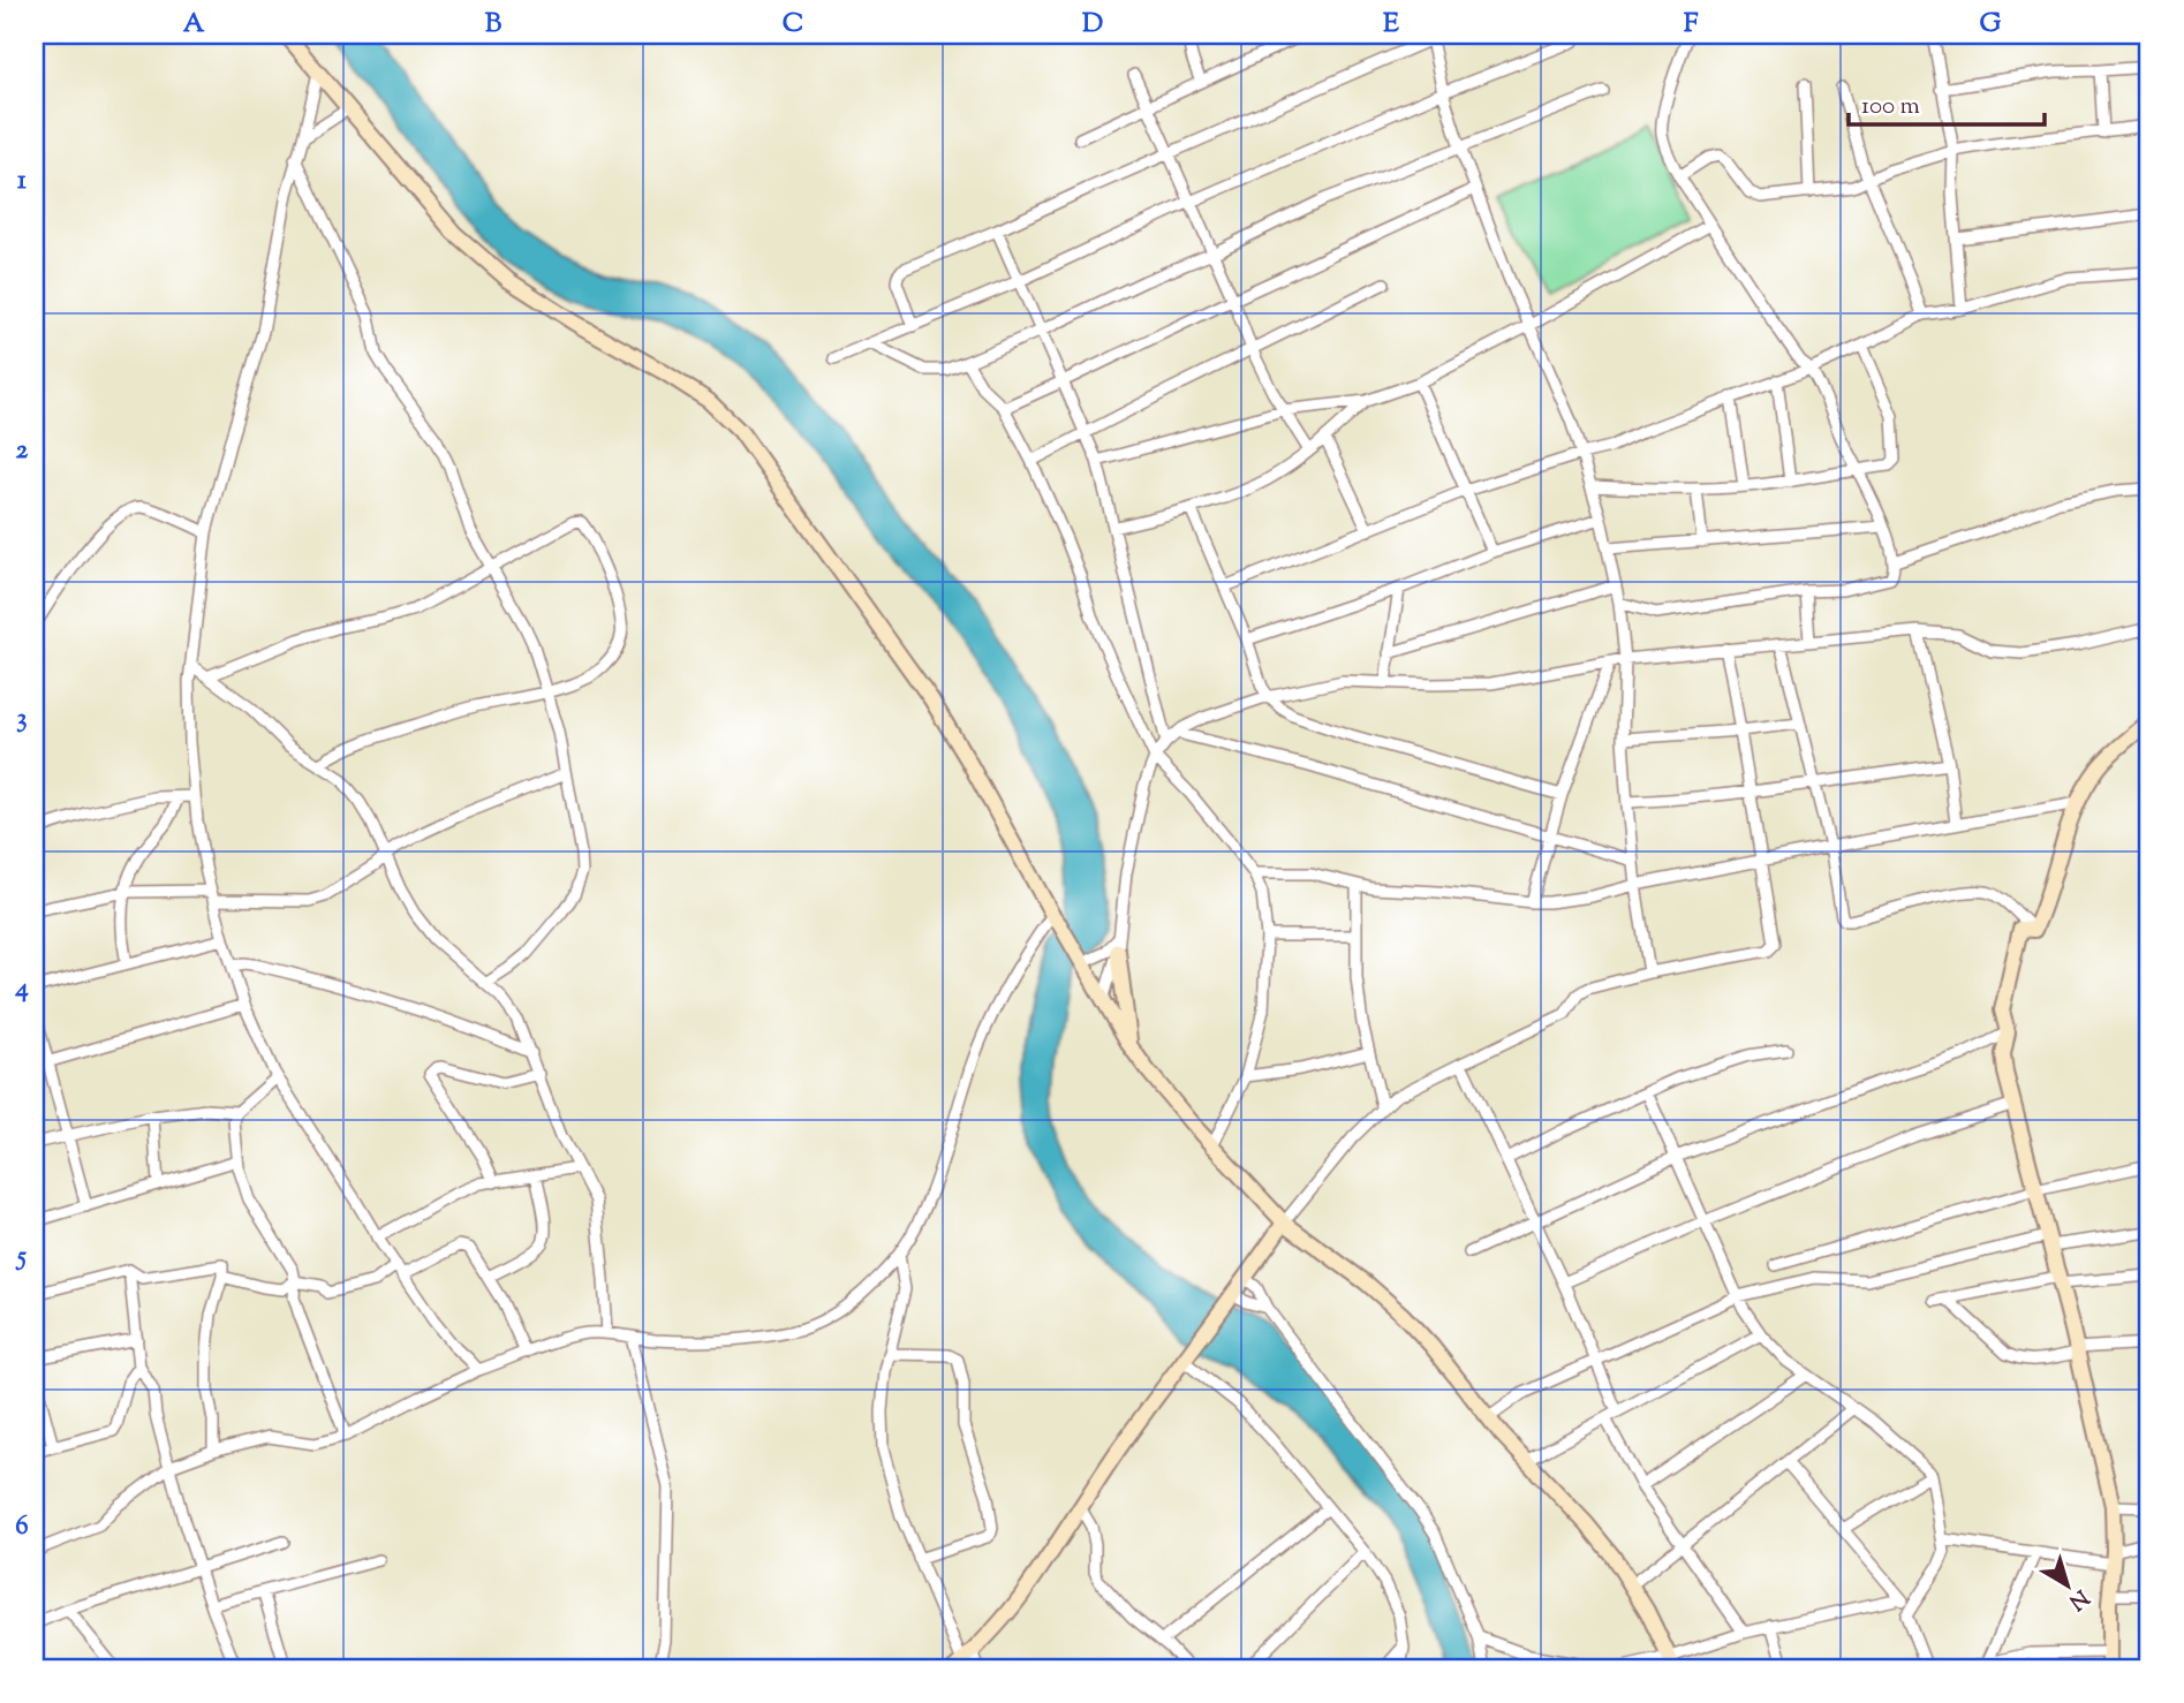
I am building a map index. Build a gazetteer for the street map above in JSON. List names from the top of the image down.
{
  "scale_bar": "100 m",
  "north": "bottom right",
  "grid": {
    "columns": [
      "A",
      "B",
      "C",
      "D",
      "E",
      "F",
      "G"
    ],
    "rows": [
      "1",
      "2",
      "3",
      "4",
      "5",
      "6"
    ]
  }
}
